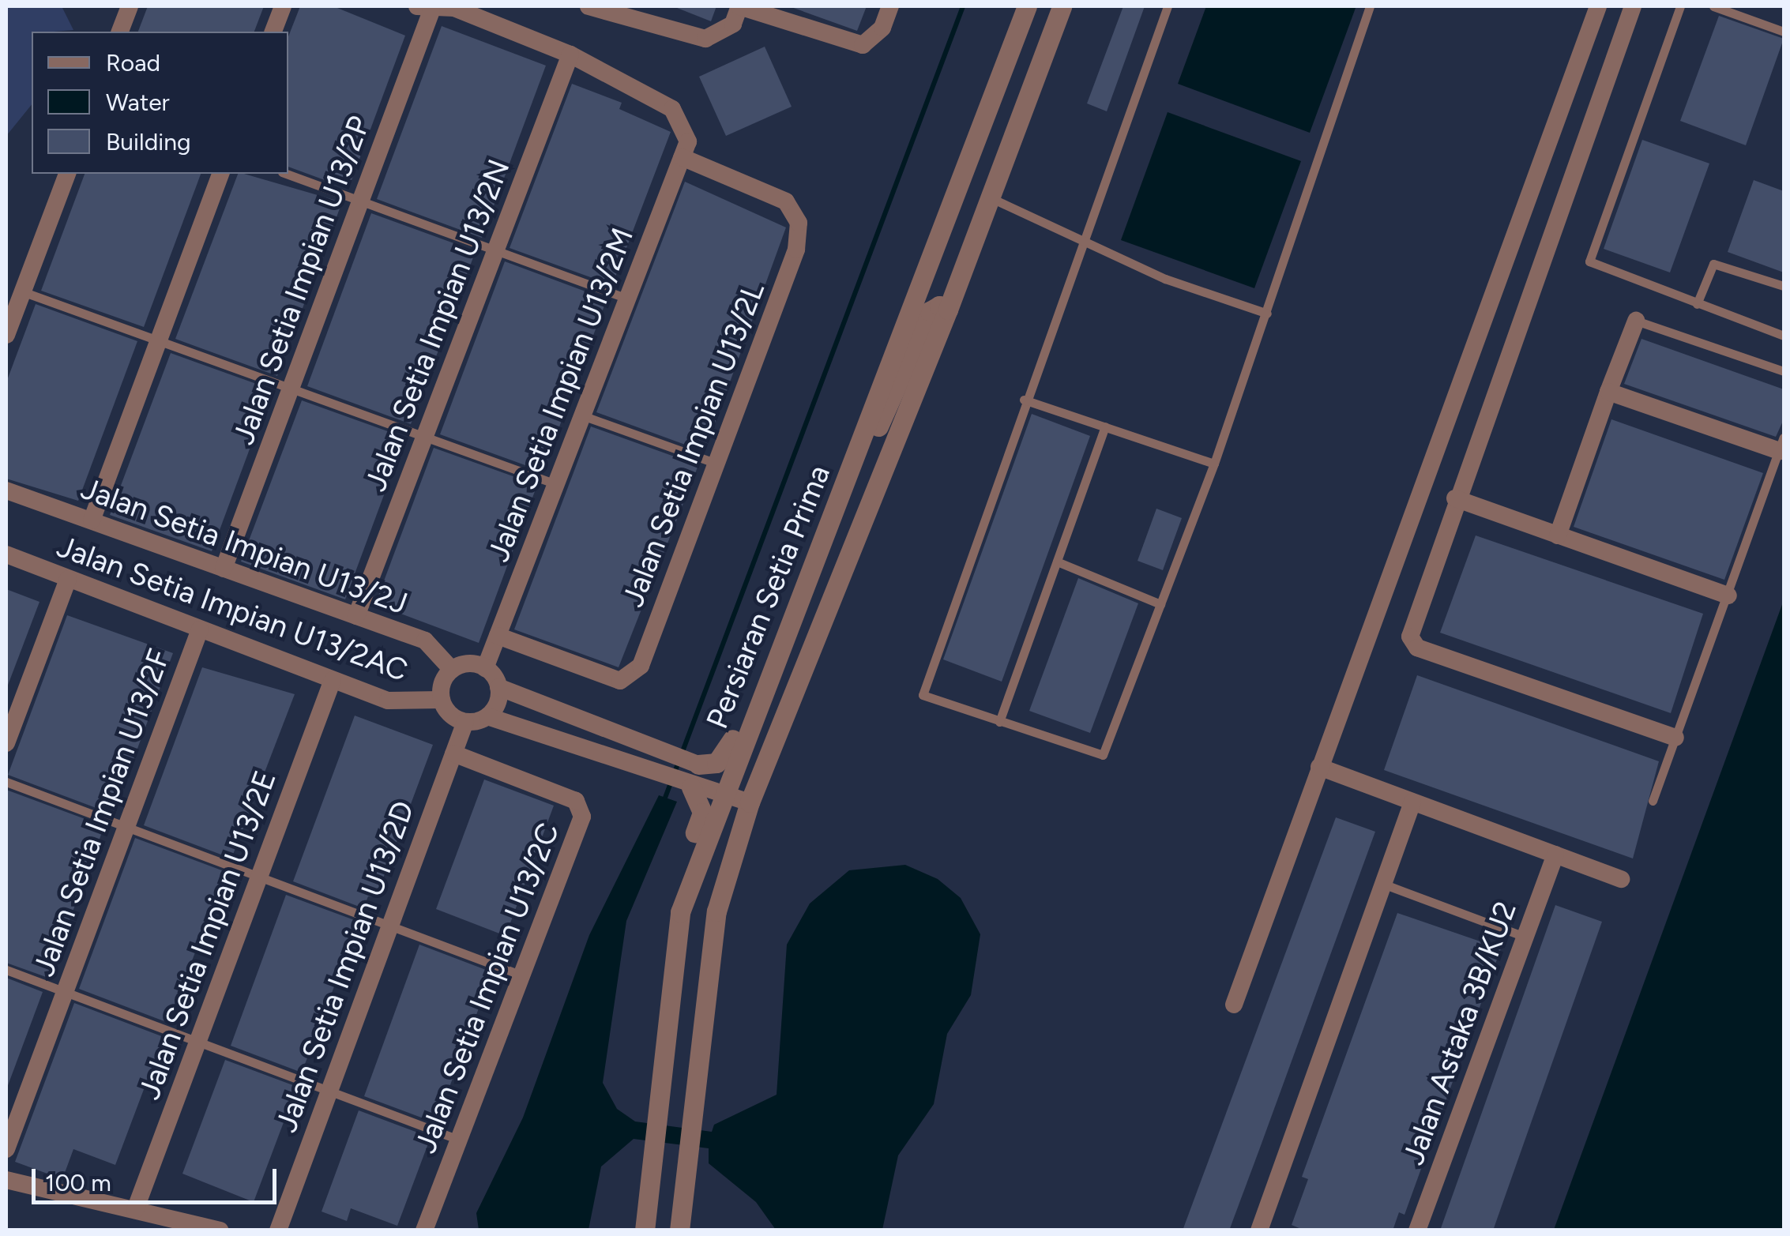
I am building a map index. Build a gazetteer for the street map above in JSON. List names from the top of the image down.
{
  "streets": {
    "street": [
      "Jalan Setia Impian U13/2P",
      "Jalan Setia Impian U13/2N",
      "Jalan Setia Impian U13/2M",
      "Jalan Setia Impian U13/2L",
      "Jalan Setia Impian U13/2J",
      "Persiaran Setia Prima",
      "Jalan Setia Impian U13/2AC",
      "Jalan Setia Impian U13/2F",
      "Jalan Setia Impian U13/2E",
      "Jalan Setia Impian U13/2D",
      "Jalan Setia Impian U13/2C",
      "Jalan Astaka 3B/KU2"
    ]
  },
  "crossings": [
    ["Jalan Setia Impian U13/2P", "Jalan Setia Impian U13/2J"],
    ["Jalan Setia Impian U13/2N", "Jalan Setia Impian U13/2J"],
    ["Jalan Setia Impian U13/2M", "Jalan Setia Impian U13/2L"],
    ["Jalan Setia Impian U13/2M", "Jalan Setia Impian U13/2J"],
    ["Jalan Setia Impian U13/2M", "Jalan Setia Impian U13/2AC"],
    ["Jalan Setia Impian U13/2M", "Jalan Setia Impian U13/2D"],
    ["Jalan Setia Impian U13/2J", "Jalan Setia Impian U13/2AC"],
    ["Jalan Setia Impian U13/2J", "Jalan Setia Impian U13/2D"],
    ["Jalan Setia Impian U13/2AC", "Jalan Setia Impian U13/2F"],
    ["Jalan Setia Impian U13/2AC", "Jalan Setia Impian U13/2E"],
    ["Jalan Setia Impian U13/2AC", "Jalan Setia Impian U13/2D"],
    ["Jalan Setia Impian U13/2D", "Jalan Setia Impian U13/2C"]
  ],
  "legend": ["Road", "Water", "Building"],
  "scale_bar": "100 m"
}
